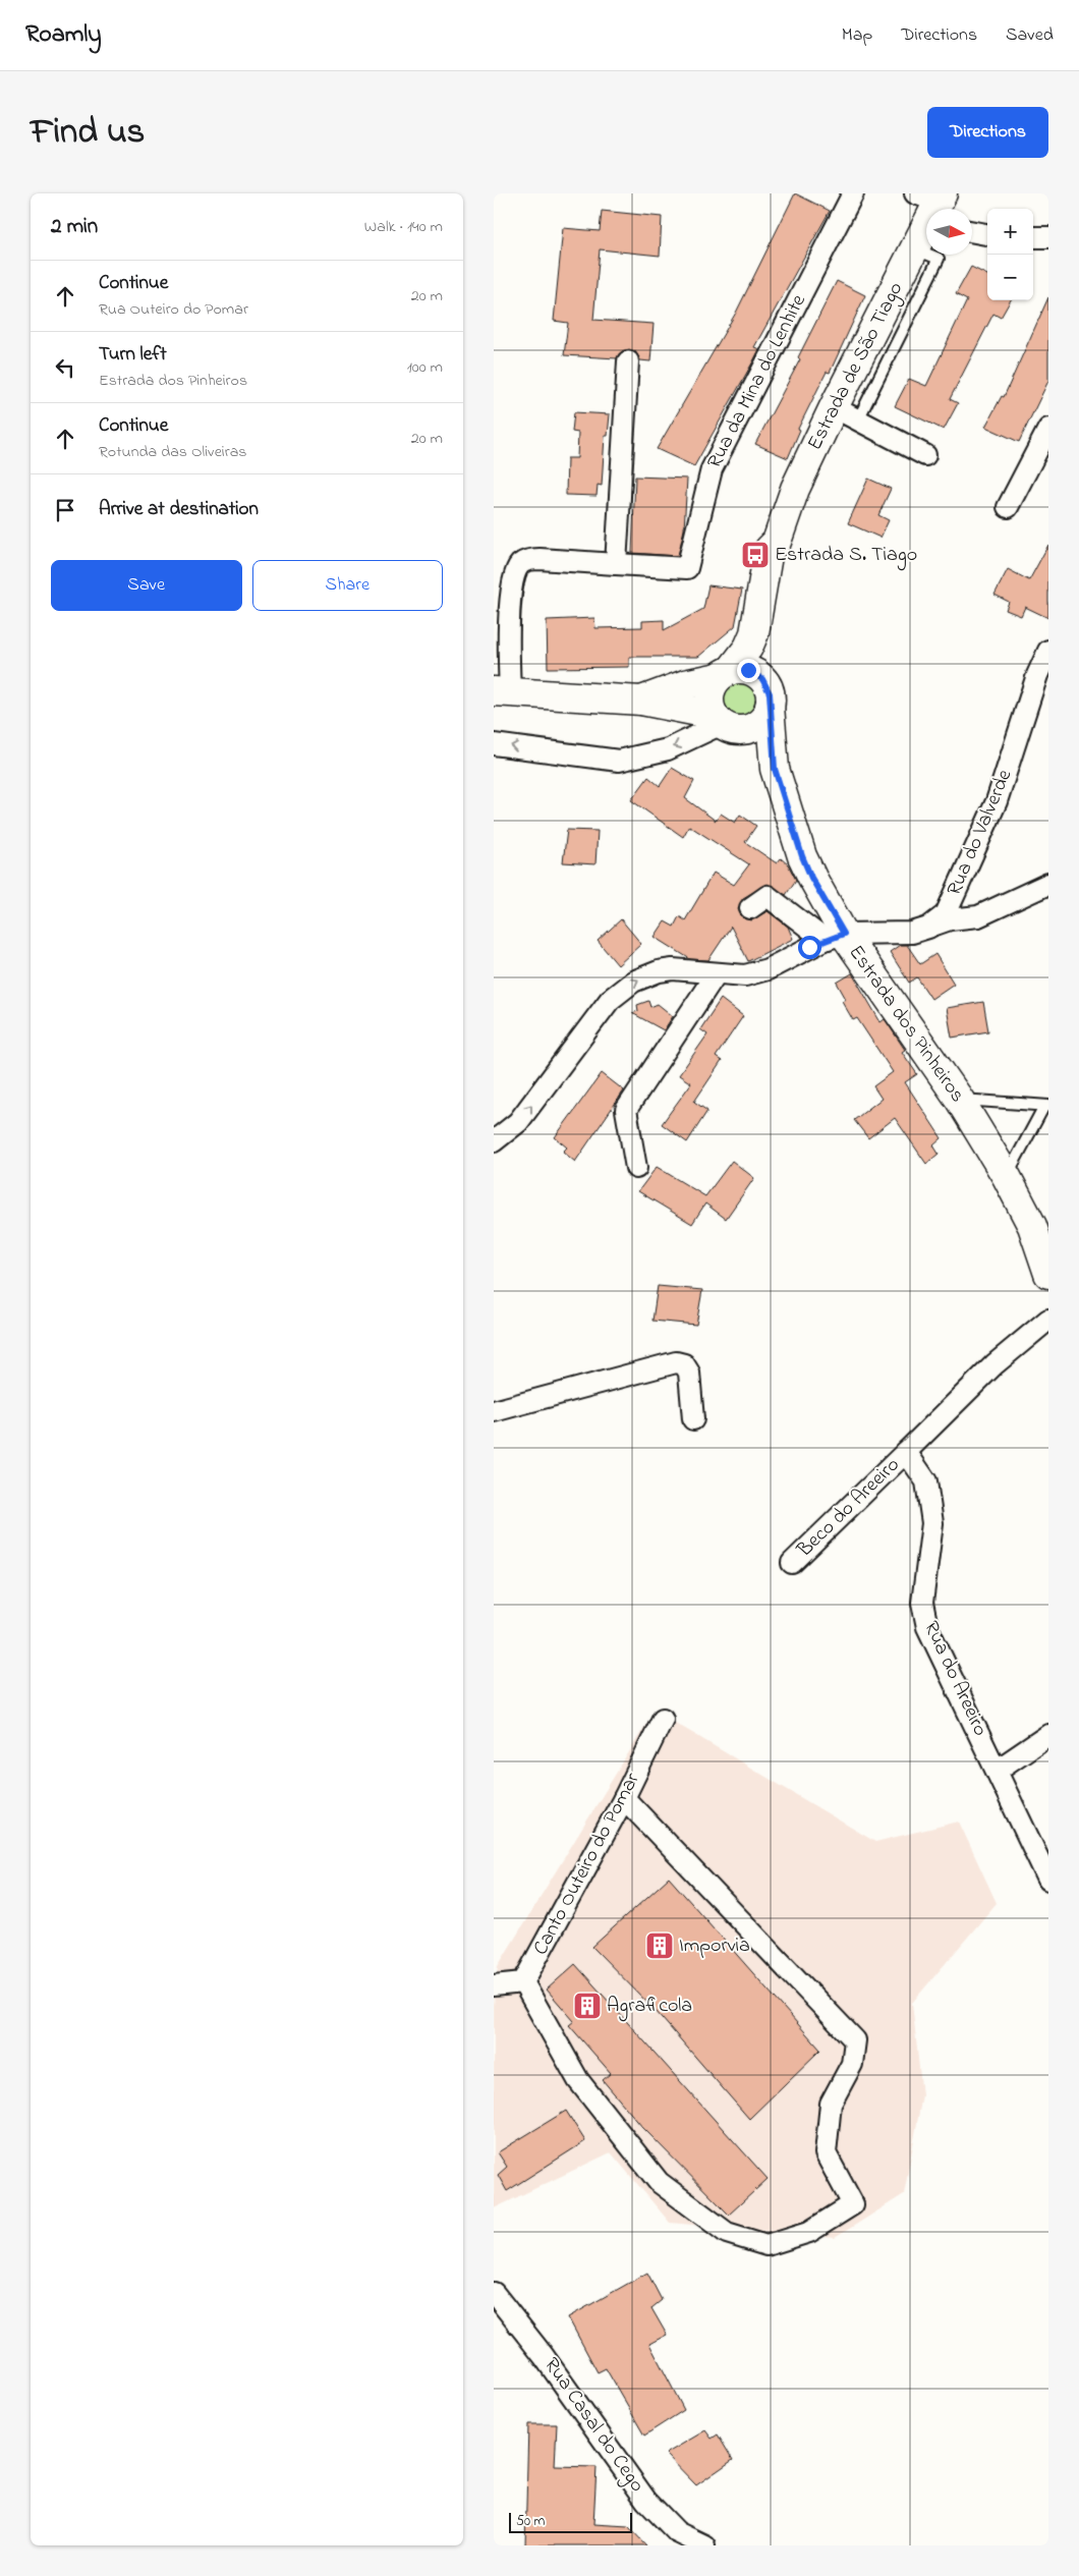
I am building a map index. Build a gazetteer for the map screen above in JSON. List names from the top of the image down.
{
  "streets": {
    "main road": ["Estrada de São Tiago", "Estrada dos Pinheiros"],
    "street": [
      "Rua da Mina do Lenhite",
      "Rua do Valverde",
      "Beco do Areeiro",
      "Rua do Areeiro",
      "Canto Outeiro do Pomar",
      "Rua Casal do Cego"
    ]
  },
  "crossings": [
    ["Estrada de São Tiago", "Estrada dos Pinheiros"],
    ["Rua do Valverde", "Estrada dos Pinheiros"],
    ["Beco do Areeiro", "Rua do Areeiro"]
  ],
  "places": {
    "bus stop": ["Estrada S. Tiago"],
    "building": ["Imporvia", "Agraficola"]
  },
  "scale_bar": "50 m",
  "north": "right",
  "page": {
    "header": "Roamly",
    "nav": ["Map", "Directions", "Saved"],
    "title": "Find us",
    "buttons": [
      "Directions",
      ["Save", "Share"]
    ],
    "heading": ["2 min", "Walk · 140 m"],
    "map_buttons": ["+", "−"],
    "list": [
      ["Continue", "Rua Outeiro do Pomar", "20 m"],
      ["Turn left", "Estrada dos Pinheiros", "100 m"],
      ["Continue", "Rotunda das Oliveiras", "20 m"],
      "Arrive at destination"
    ],
    "scale": "50 m"
  }
}
